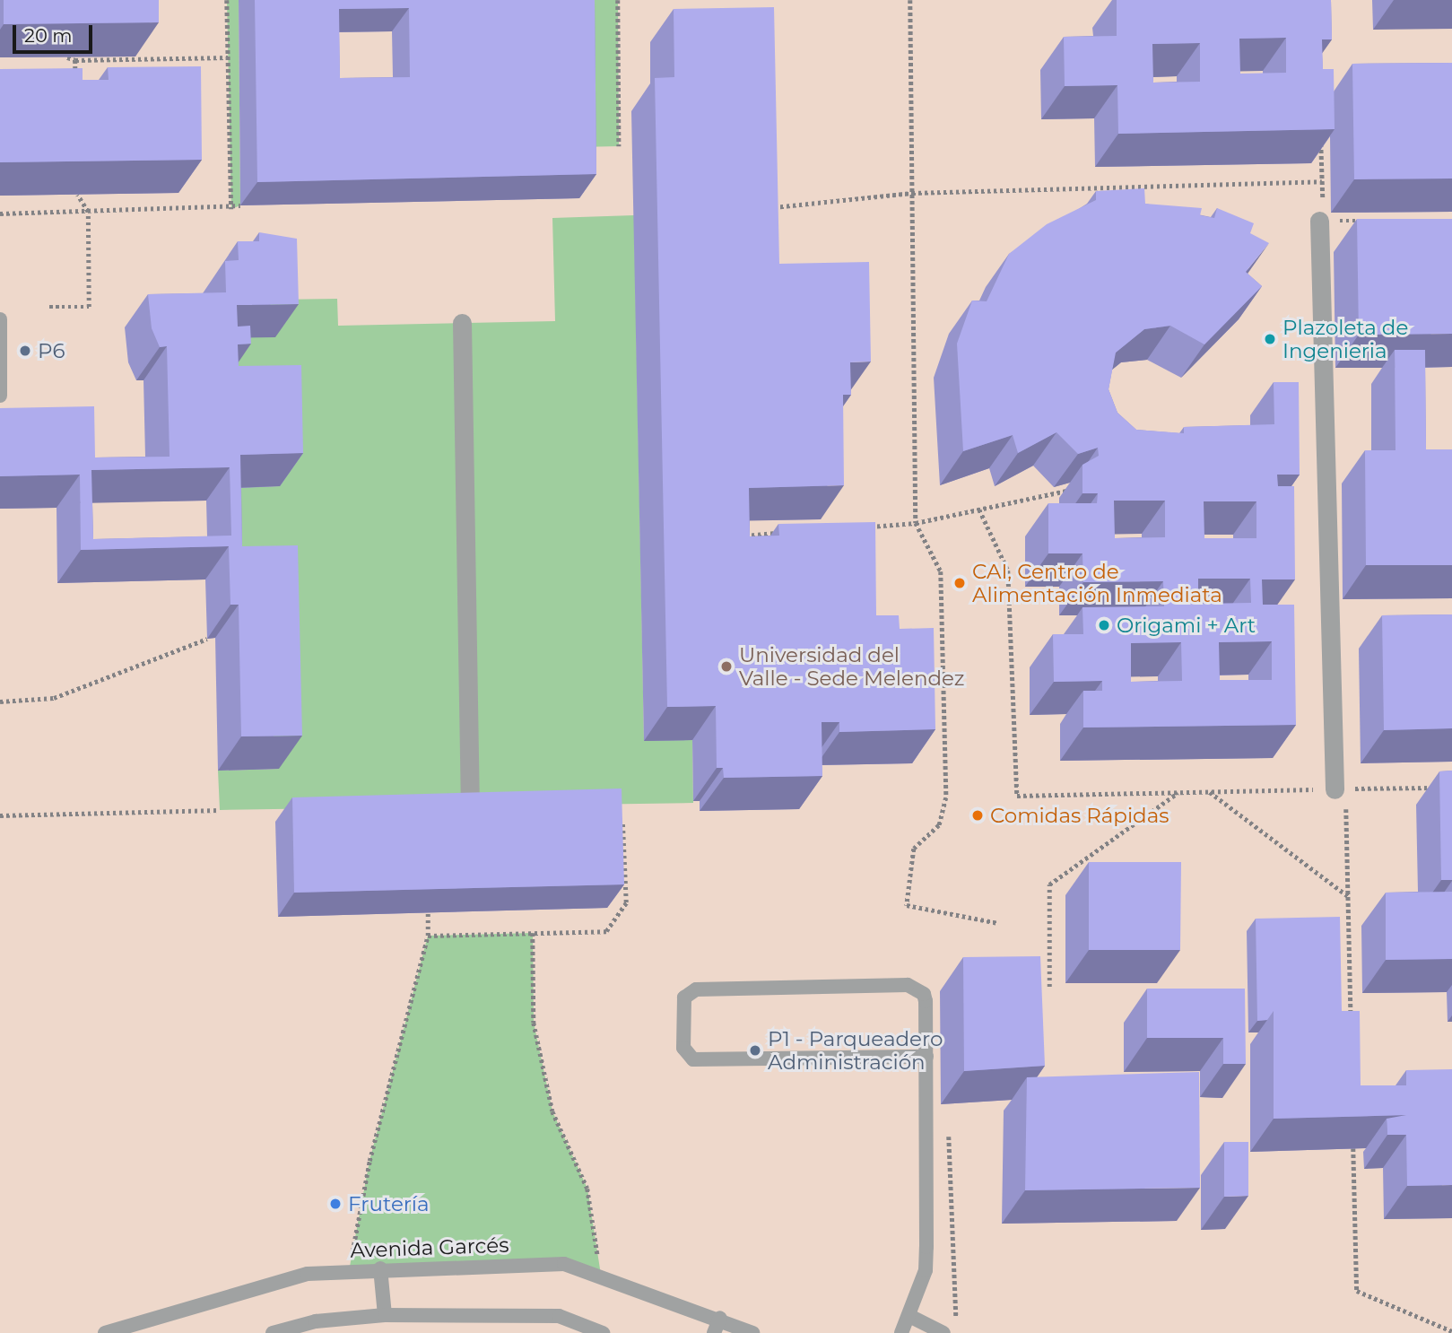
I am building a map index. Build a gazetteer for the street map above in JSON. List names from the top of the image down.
{
  "streets": {
    "lane": ["Avenida Garcés"]
  },
  "places": [
    "Plazoleta de Ingenieria",
    "P6",
    "CAI, Centro de Alimentación Inmediata",
    "Origami + Art",
    "Universidad del Valle - Sede Melendez",
    "Comidas Rápidas",
    "P1 - Parqueadero Administración",
    "Frutería"
  ],
  "scale_bar": "20 m"
}
